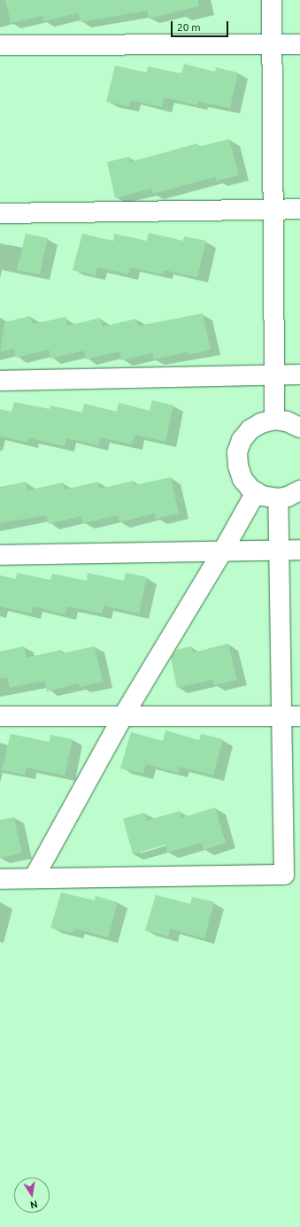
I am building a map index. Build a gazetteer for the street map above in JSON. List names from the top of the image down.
{
  "scale_bar": "20 m",
  "north": "bottom"
}
